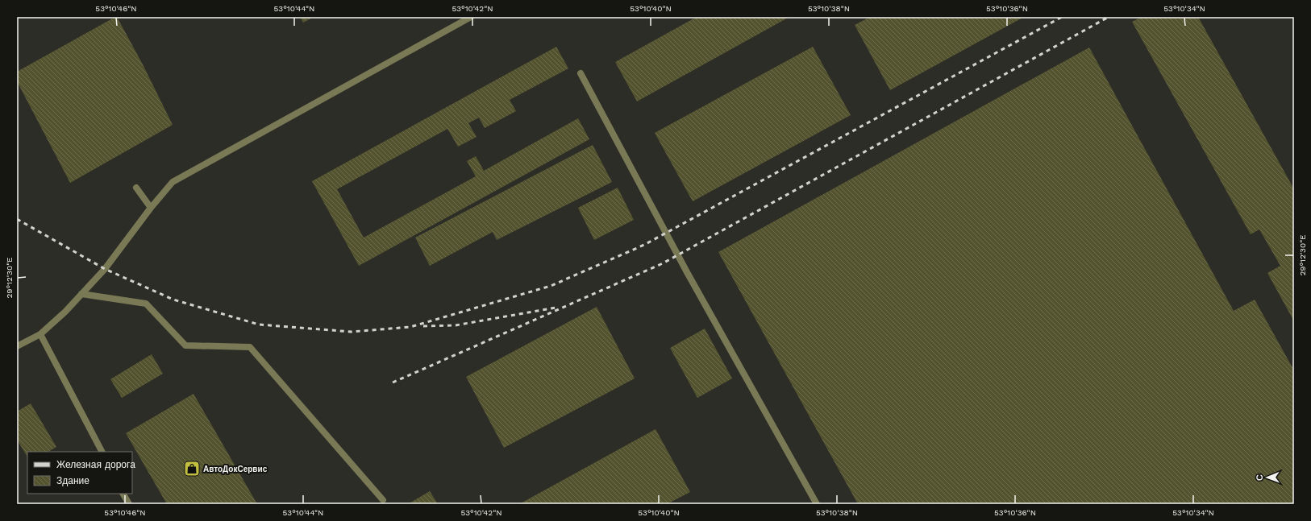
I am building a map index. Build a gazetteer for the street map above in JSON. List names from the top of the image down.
{
  "places": {
    "shop": ["АвтоДокСервис"]
  },
  "legend": ["Железная дорога", "Здание"],
  "north": "left",
  "coordinates": [
    "53°10'46\"N",
    "53°10'44\"N",
    "53°10'42\"N",
    "53°10'40\"N",
    "53°10'38\"N",
    "53°10'36\"N",
    "53°10'34\"N",
    "29°12'30\"E"
  ]
}
